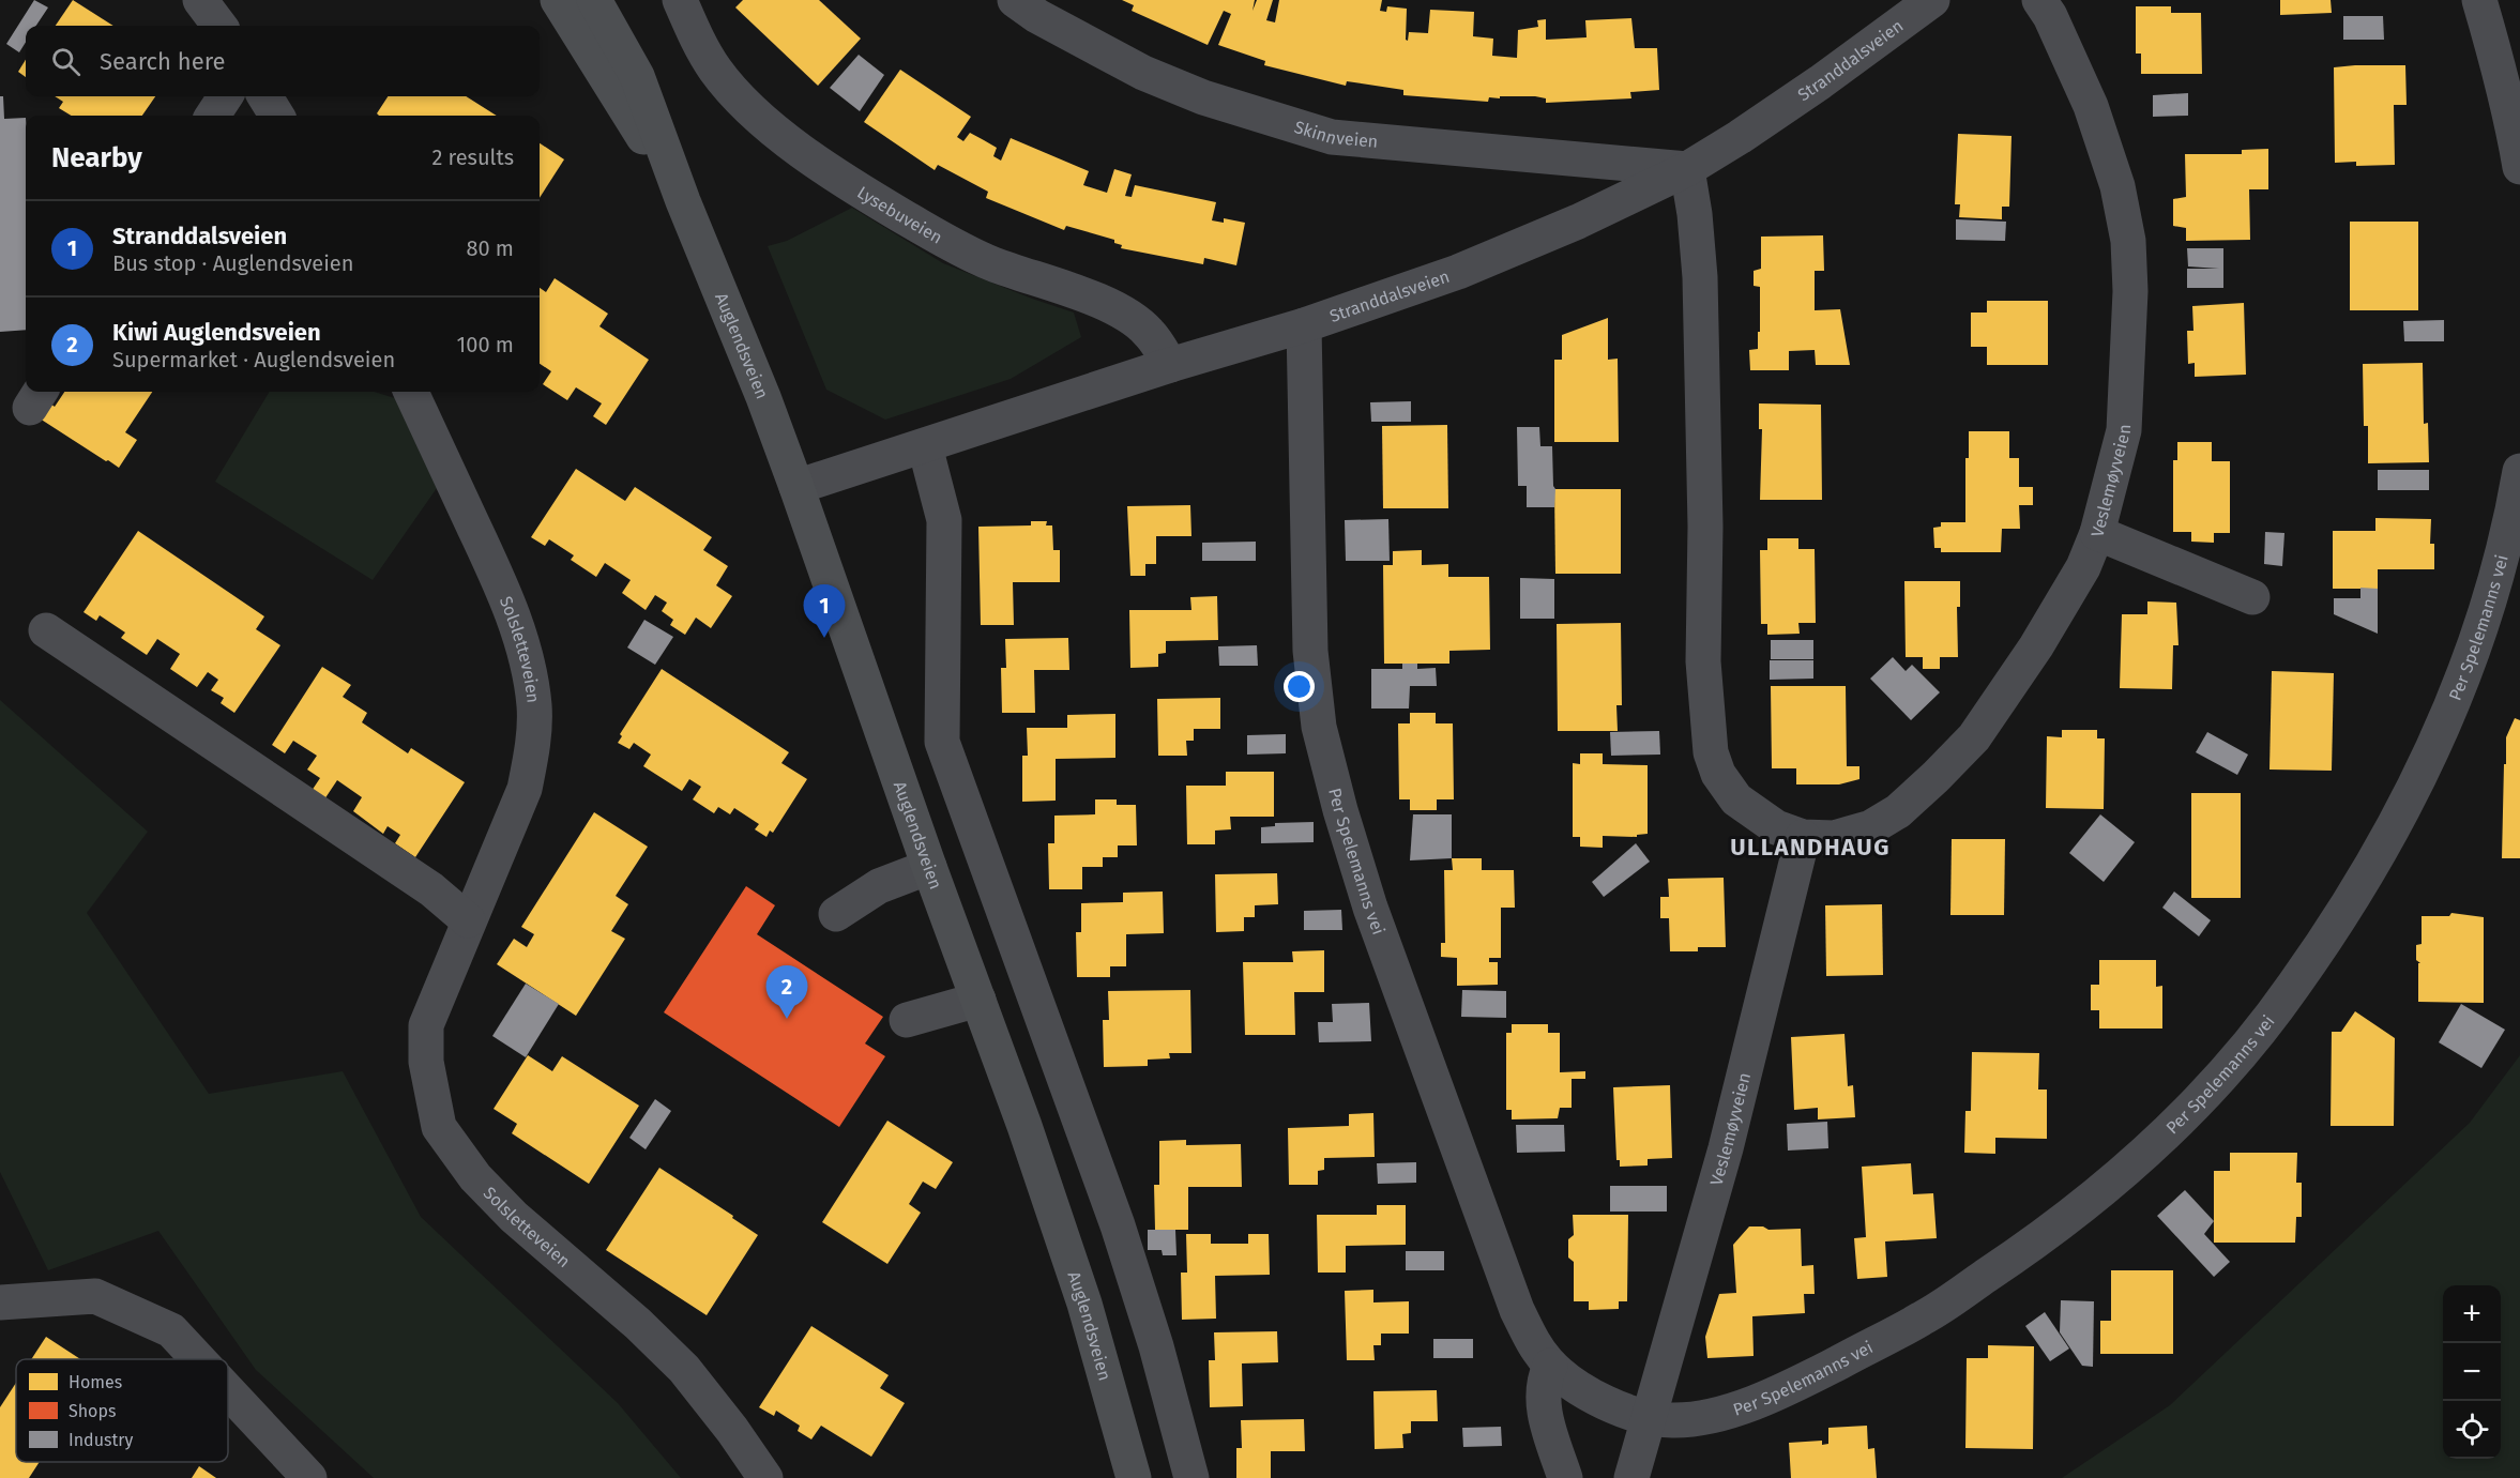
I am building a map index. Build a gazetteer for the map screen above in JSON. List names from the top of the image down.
{
  "streets": {
    "main road": ["Auglendsveien"],
    "street": [
      "Stranddalsveien",
      "Skinnveien",
      "Lysebuveien",
      "Veslemøyveien",
      "Per Spelemanns vei",
      "Solsletteveien"
    ]
  },
  "crossings": [
    ["Stranddalsveien", "Skinnveien"],
    ["Stranddalsveien", "Lysebuveien"],
    ["Stranddalsveien", "Auglendsveien"],
    ["Stranddalsveien", "Veslemøyveien"],
    ["Stranddalsveien", "Per Spelemanns vei"],
    ["Skinnveien", "Veslemøyveien"],
    ["Veslemøyveien", "Per Spelemanns vei"]
  ],
  "districts": ["ULLANDHAUG"],
  "legend": ["Homes", "Shops", "Industry"],
  "page": {
    "search": "Search here",
    "heading": ["Nearby", "2 results"],
    "list": [
      {
        "mark": "1",
        "name": "Stranddalsveien",
        "note": "Bus stop · Auglendsveien",
        "value": "80 m"
      },
      {
        "mark": "2",
        "name": "Kiwi Auglendsveien",
        "note": "Supermarket · Auglendsveien",
        "value": "100 m"
      }
    ],
    "pins": ["1", "2"],
    "map_buttons": ["+", "−"]
  }
}
